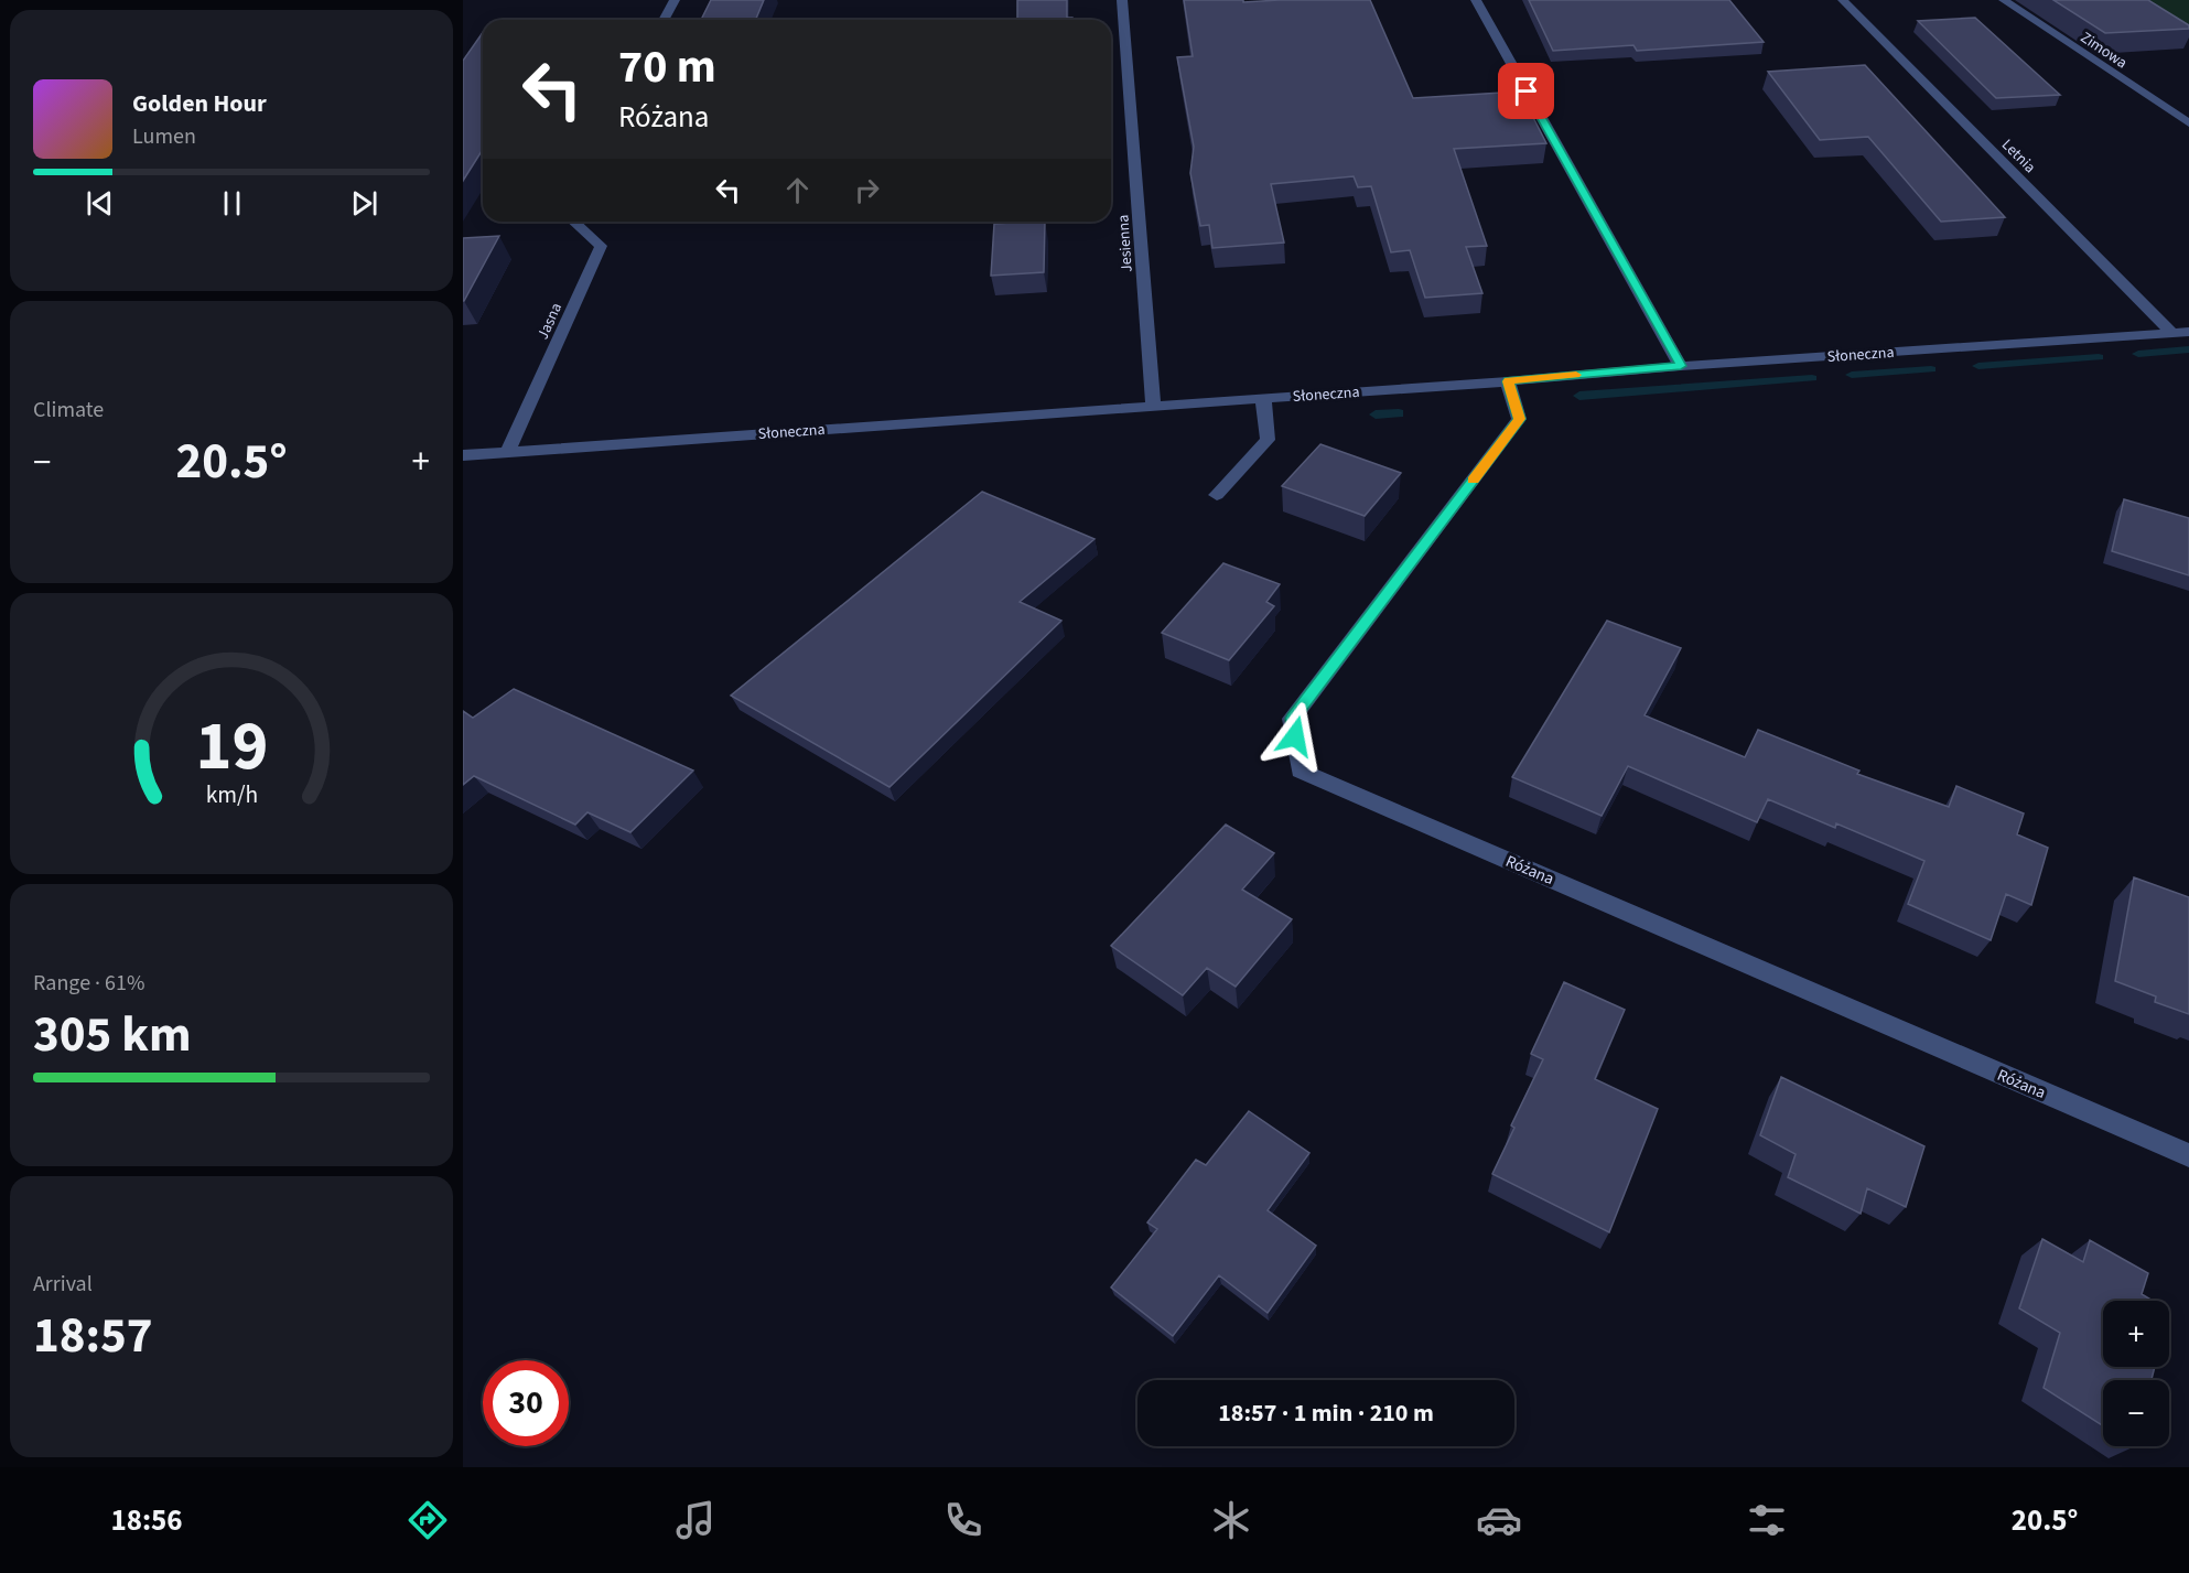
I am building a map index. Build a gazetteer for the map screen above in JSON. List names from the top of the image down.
{
  "streets": {
    "street": [
      "Zimowa",
      "Letnia",
      "Jesienna",
      "Jasna",
      "Słoneczna",
      "Różana"
    ]
  },
  "crossings": [
    ["Letnia", "Słoneczna"],
    ["Jesienna", "Słoneczna"],
    ["Jasna", "Słoneczna"],
    ["Słoneczna", "Różana"]
  ],
  "page": {
    "turn": ["70 m", "Różana"],
    "song": ["Golden Hour", "Lumen"],
    "tile": [
      "Climate",
      ["Range · 61%", "305 km"],
      ["Arrival", "18:57"]
    ],
    "heat": ["−", "20.5°", "+"],
    "map_buttons": ["+", "−"],
    "limit": "30",
    "trip": "18:57 · 1 min · 210 m",
    "tabs": ["18:56", "20.5°"],
    "gauge": ["19", "km/h"]
  }
}
